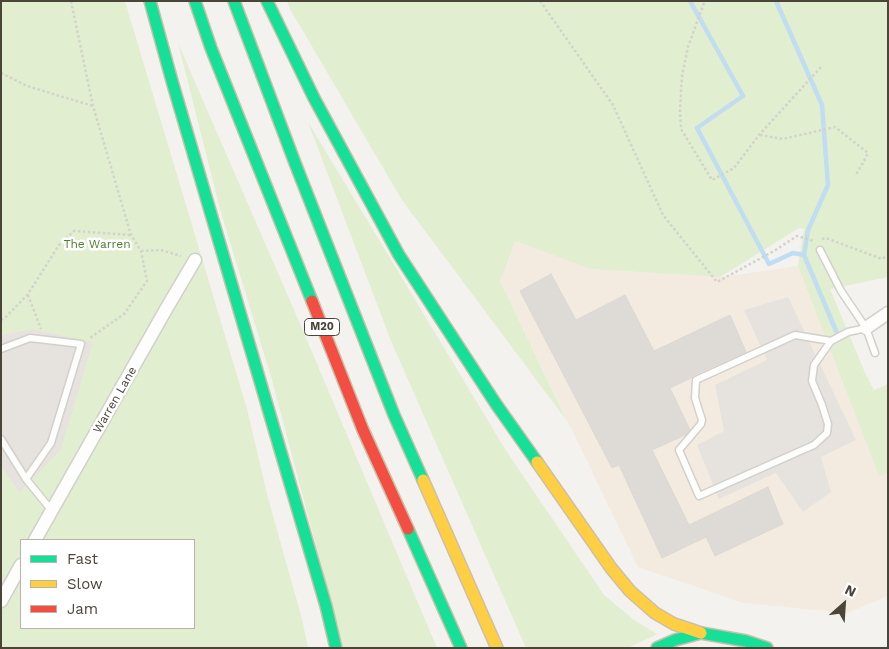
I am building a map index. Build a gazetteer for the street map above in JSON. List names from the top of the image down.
{
  "streets": {
    "highway": ["M20"],
    "street": ["Warren Lane"]
  },
  "parks": ["The Warren"],
  "legend": ["Fast", "Slow", "Jam"],
  "north": "top right"
}
